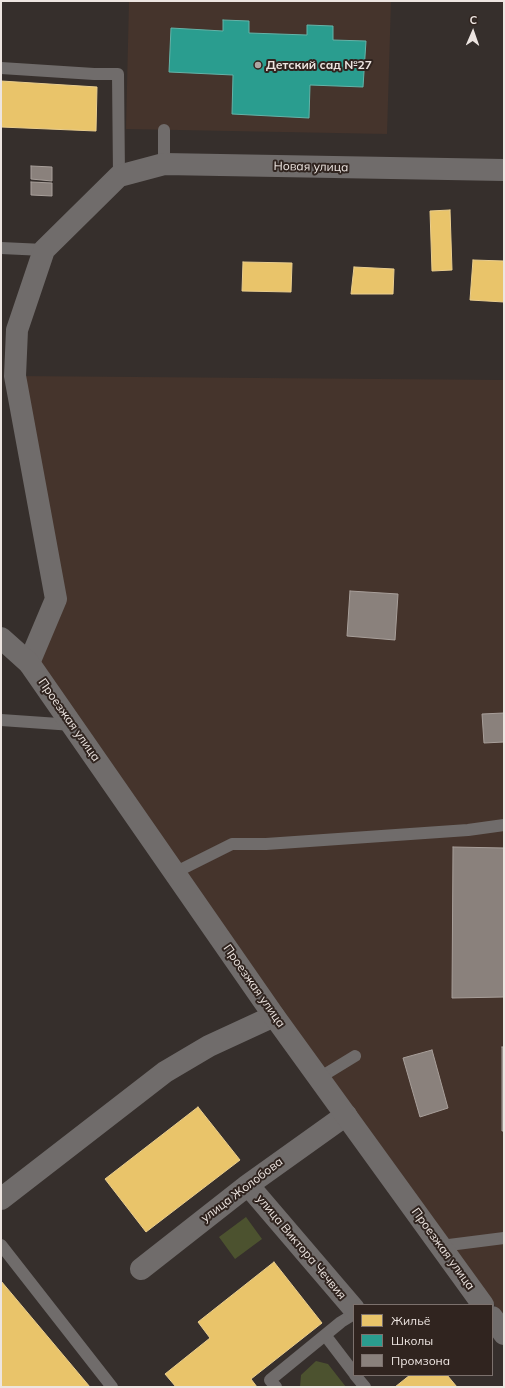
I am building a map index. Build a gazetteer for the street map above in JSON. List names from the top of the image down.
{
  "streets": {
    "street": [
      "Новая улица",
      "Проезжая улица",
      "улица Жолобова",
      "улица Виктора Чечвия"
    ]
  },
  "crossings": [
    ["Проезжая улица", "улица Жолобова"],
    ["улица Жолобова", "улица Виктора Чечвия"]
  ],
  "places": ["Детский сад №27"],
  "legend": ["Жильё", "Школы", "Промзона"],
  "north": "top"
}
